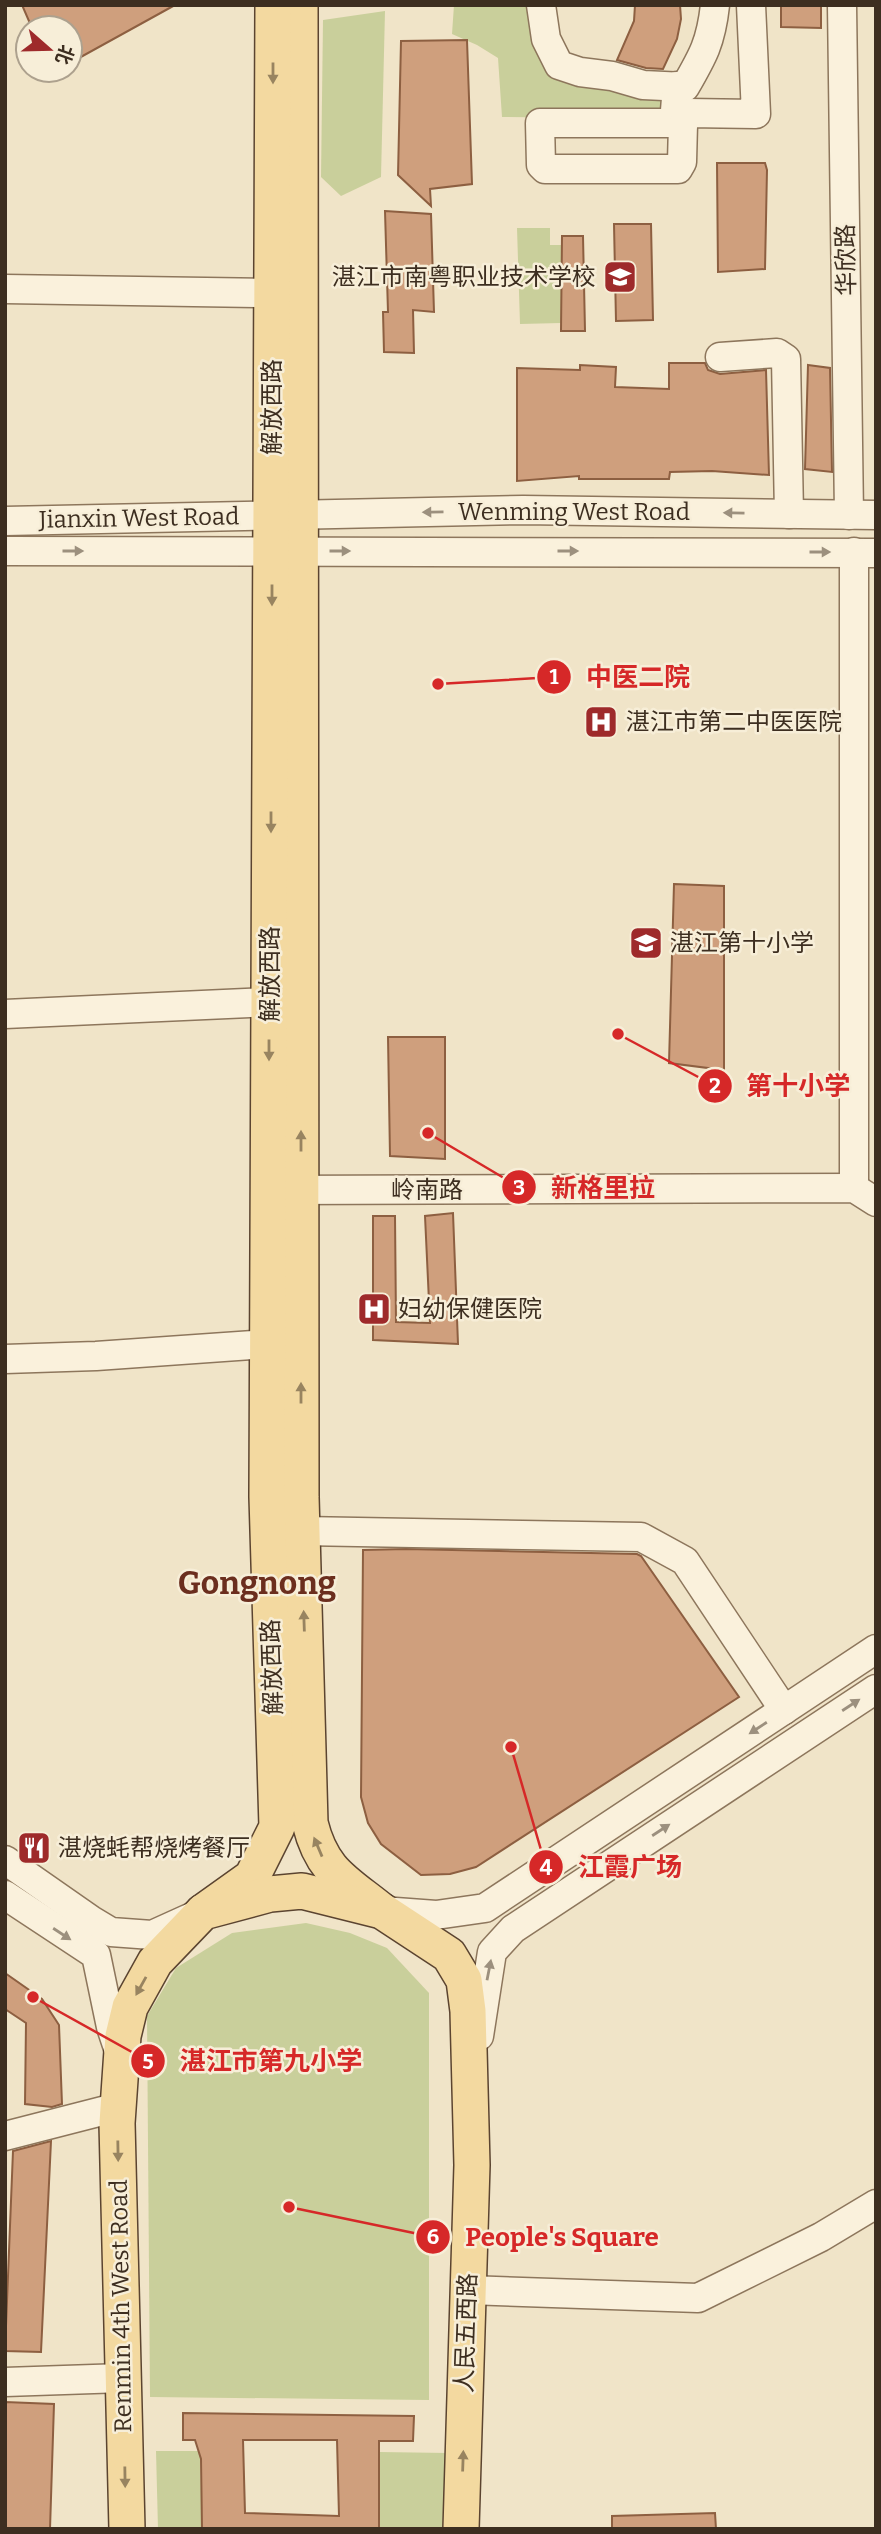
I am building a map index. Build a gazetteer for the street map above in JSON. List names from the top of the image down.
{
  "streets": {
    "main road": ["解放西路", "Renmin 4th West Road", "人民五西路"],
    "street": [
      "华欣路",
      "Wenming West Road",
      "Jianxin West Road",
      "岭南路"
    ]
  },
  "crossings": [
    ["华欣路", "Wenming West Road"],
    ["解放西路", "Wenming West Road"],
    ["解放西路", "Jianxin West Road"],
    ["解放西路", "岭南路"],
    ["解放西路", "Renmin 4th West Road"],
    ["解放西路", "人民五西路"],
    ["Wenming West Road", "Jianxin West Road"]
  ],
  "one_way": ["Renmin 4th West Road", "人民五西路"],
  "districts": ["Gongnong"],
  "places": {
    "school or university": ["湛江市南粤职业技术学校", "湛江第十小学"],
    "other": [
      "中医二院",
      "第十小学",
      "新格里拉",
      "江霞广场",
      "湛江市第九小学",
      "People's Square"
    ],
    "hospital": ["湛江市第二中医医院", "妇幼保健医院"],
    "restaurant": ["湛烧蚝帮烧烤餐厅"]
  },
  "north": "right"
}
